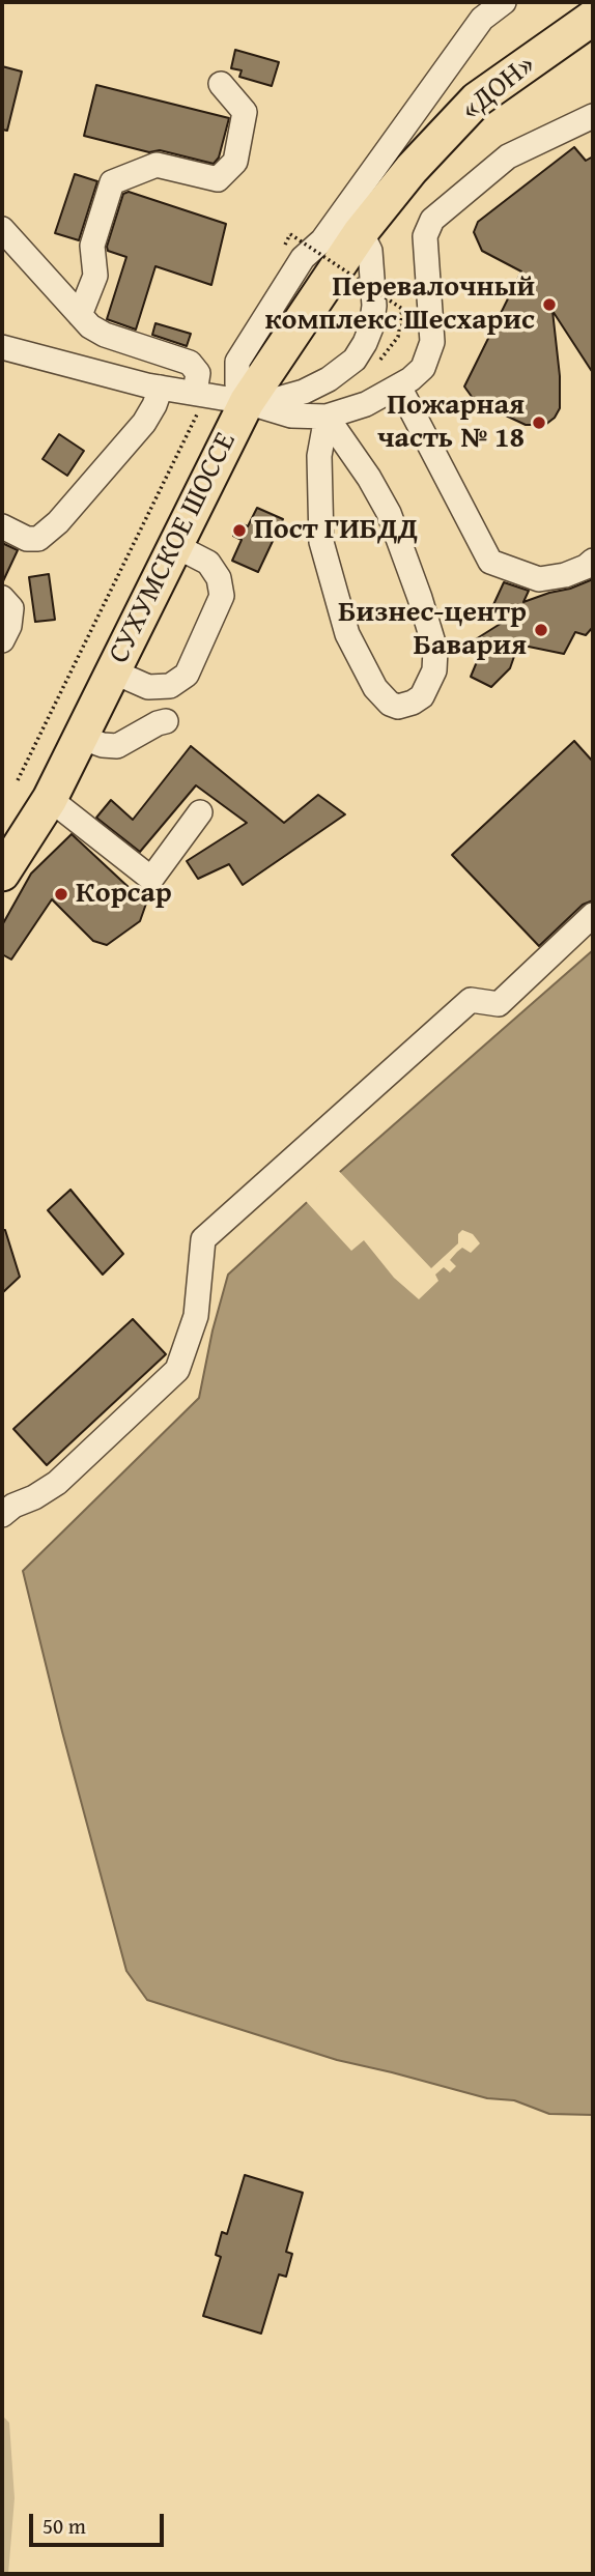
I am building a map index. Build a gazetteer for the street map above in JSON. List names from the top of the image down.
{
  "streets": {
    "highway": ["«ДОН»", "СУХУМСКОЕ ШОССЕ"]
  },
  "crossings": [
    ["«ДОН»", "СУХУМСКОЕ ШОССЕ"]
  ],
  "places": [
    "Перевалочный комплекс Шесхарис",
    "Пожарная часть № 18",
    "Пост ГИБДД",
    "Бизнес-центр Бавария",
    "Корсар"
  ],
  "scale_bar": "50 m"
}
